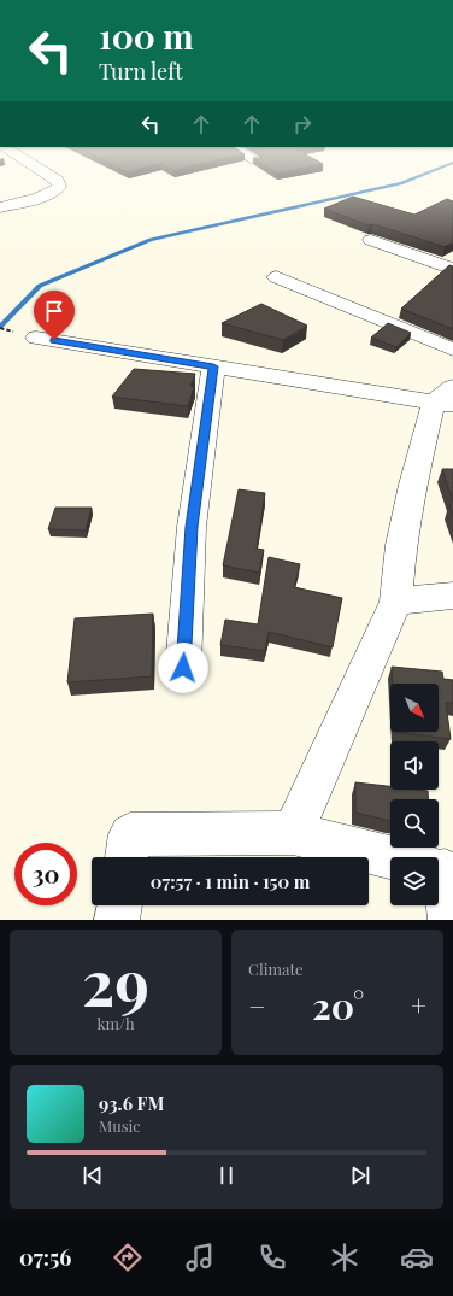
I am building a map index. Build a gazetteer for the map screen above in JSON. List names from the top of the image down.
{
  "north": "bottom right",
  "page": {
    "turn": ["100 m", "Turn left"],
    "limit": "30",
    "trip": "07:57 · 1 min · 150 m",
    "tile": [
      ["29", "km/h"],
      "Climate"
    ],
    "heat": ["−", "20°", "+"],
    "song": ["93.6 FM", "Music"],
    "tabs": "07:56"
  }
}
